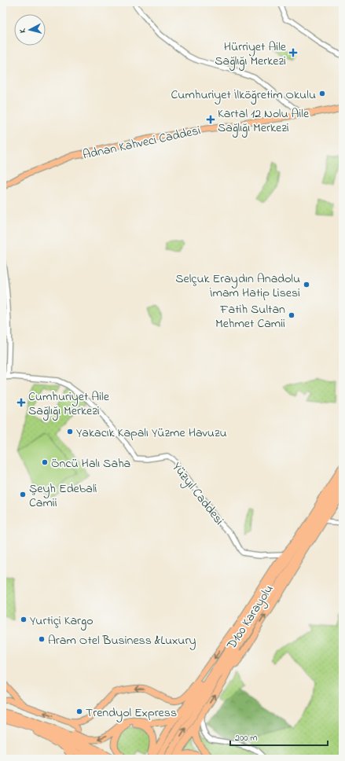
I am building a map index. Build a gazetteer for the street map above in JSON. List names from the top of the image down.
{
  "streets": {
    "highway": ["D100 Karayolu"],
    "main road": ["Adnan Kahveci Caddesi"],
    "street": ["Yüzyıl Caddesi"]
  },
  "places": {
    "health": ["Hürriyet Aile Sağlığı Merkezi", "Kartal 12 Nolu Aile Sağlığı Merkezi", "Cumhuriyet Aile Sağlığı Merkezi"],
    "other": [
      "Cumhuriyet İlköğretim Okulu",
      "Selçuk Eraydın Anadolu İmam Hatip Lisesi",
      "Fatih Sultan Mehmet Camii",
      "Yakacık Kapalı Yüzme Havuzu",
      "Öncü Halı Saha",
      "Şeyh Edebali Camii",
      "Yurtiçi Kargo",
      "Aram Otel Business &Luxury",
      "Trendyol Express"
    ]
  },
  "scale_bar": "200 m",
  "north": "left"
}
